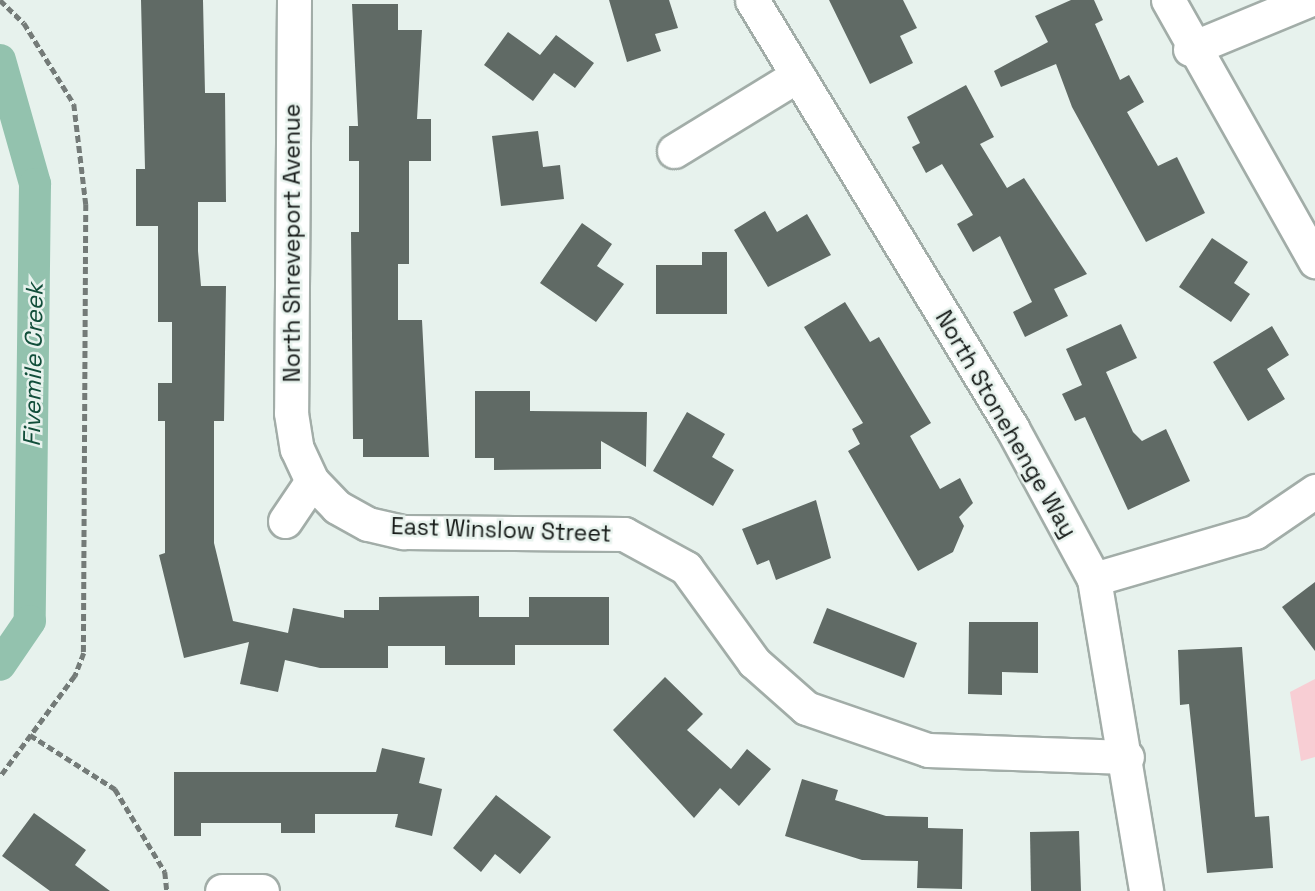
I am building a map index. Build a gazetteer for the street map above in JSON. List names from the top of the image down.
{
  "streets": {
    "street": ["North Shreveport Avenue", "North Stonehenge Way", "East Winslow Street"]
  },
  "crossings": [
    ["North Shreveport Avenue", "East Winslow Street"],
    ["North Stonehenge Way", "East Winslow Street"]
  ],
  "water": ["Fivemile Creek"]
}
